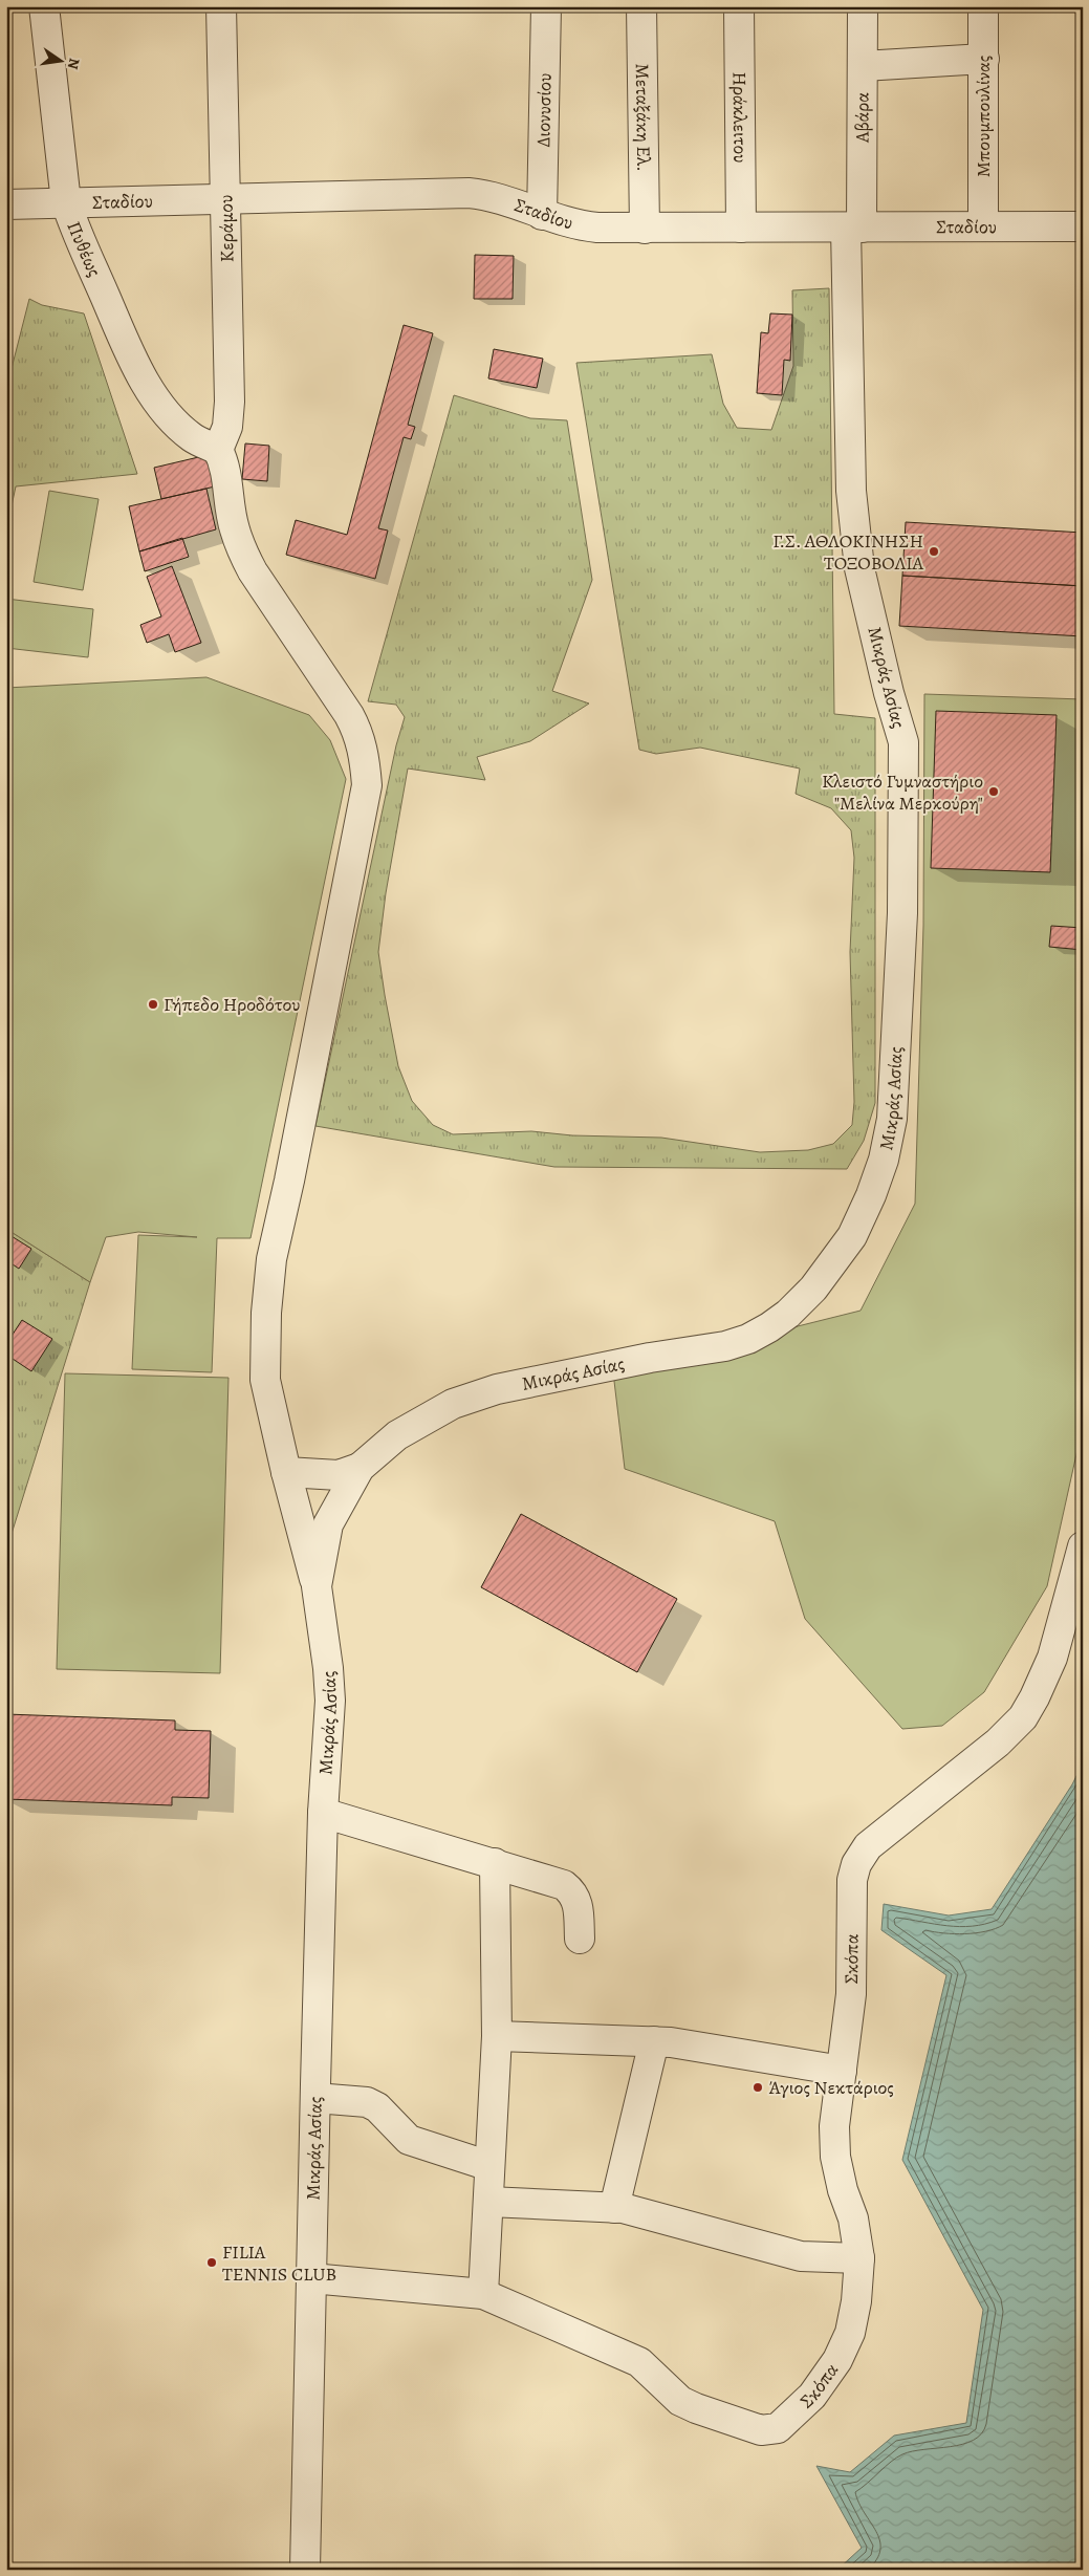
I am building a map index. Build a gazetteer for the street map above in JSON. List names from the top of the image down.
{
  "streets": {
    "street": [
      "Διονυσίου",
      "Αβάρα",
      "Μπουμπουλίνας",
      "Μεταξάκη Ελ.",
      "Ηράκλειτου",
      "Σταδίου",
      "Κεράμου",
      "Πυθέως",
      "Μικράς Ασίας",
      "Σκόπα"
    ]
  },
  "crossings": [
    ["Διονυσίου", "Σταδίου"],
    ["Αβάρα", "Σταδίου"],
    ["Αβάρα", "Μικράς Ασίας"],
    ["Μπουμπουλίνας", "Σταδίου"],
    ["Μεταξάκη Ελ.", "Σταδίου"],
    ["Ηράκλειτου", "Σταδίου"],
    ["Σταδίου", "Κεράμου"],
    ["Σταδίου", "Πυθέως"],
    ["Σταδίου", "Μικράς Ασίας"],
    ["Κεράμου", "Πυθέως"]
  ],
  "places": [
    "Γ.Σ. ΑΘΛΟΚΙΝΗΣΗ ΤΟΞΟΒΟΛΙΑ",
    "Κλειστό Γυμναστήριο \"Μελίνα Μερκούρη\"",
    "Γήπεδο Ηροδότου",
    "Άγιος Νεκτάριος",
    "FILIA TENNIS CLUB"
  ],
  "north": "right"
}
